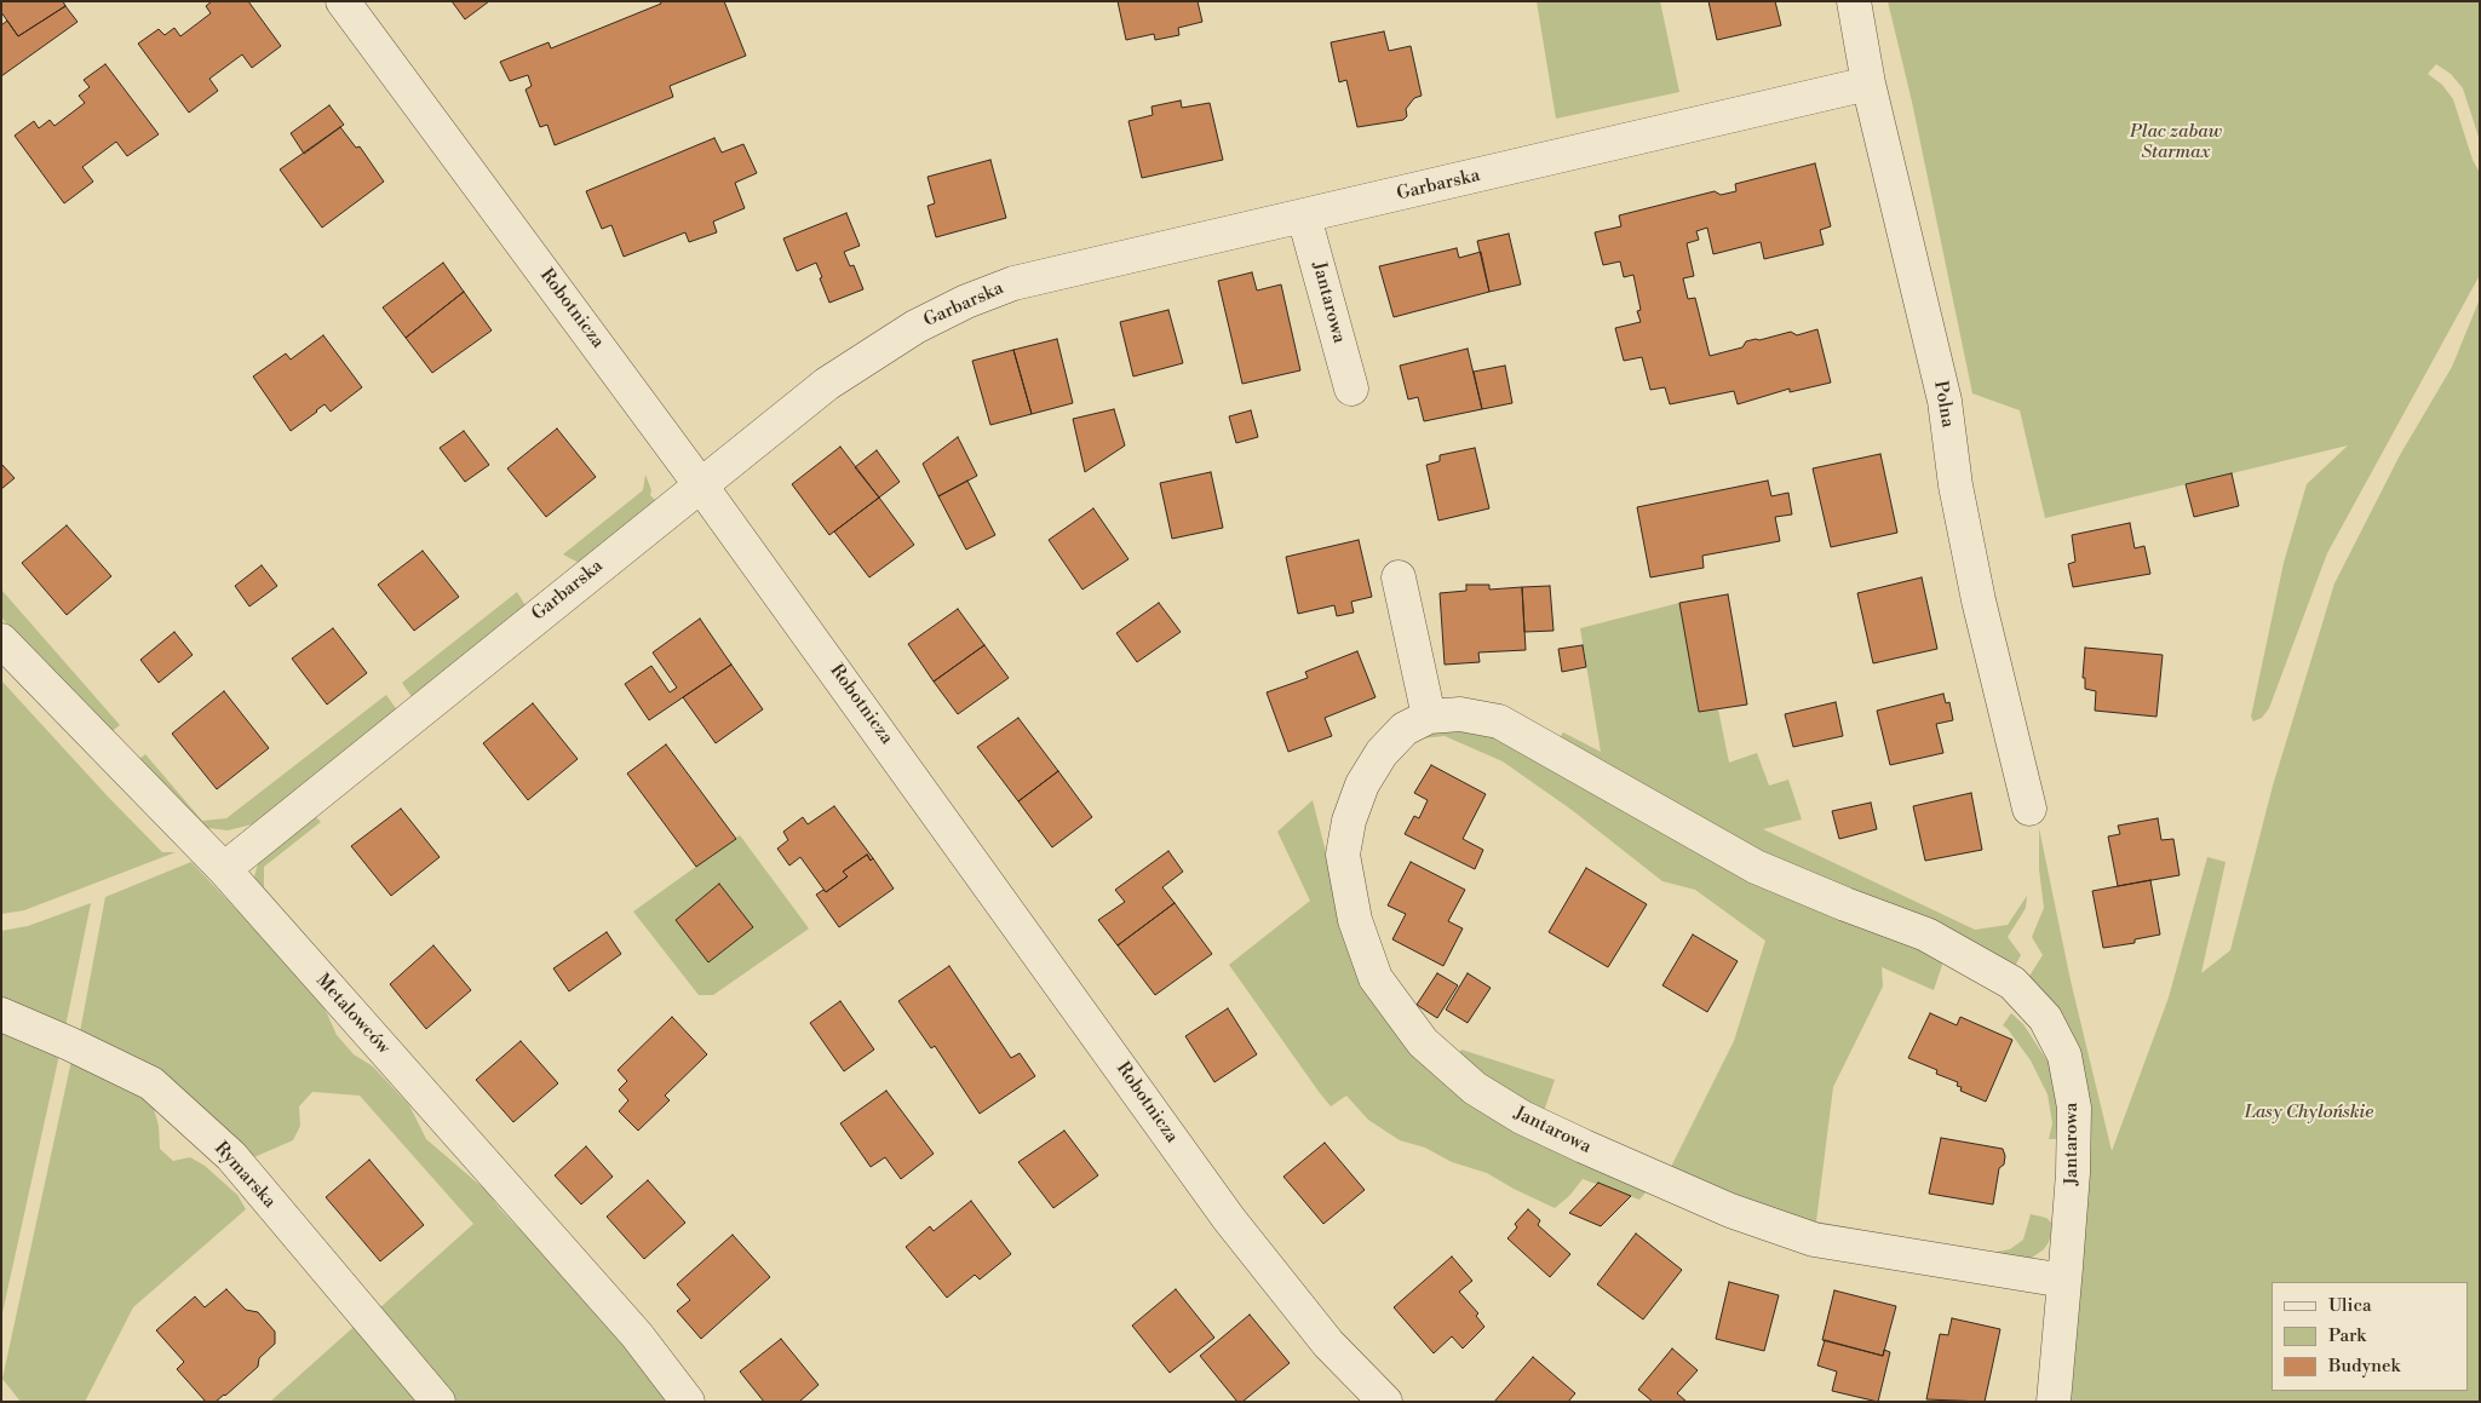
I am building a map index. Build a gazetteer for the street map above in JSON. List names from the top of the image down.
{
  "streets": {
    "street": [
      "Garbarska",
      "Jantarowa",
      "Robotnicza",
      "Polna",
      "Metalowców",
      "Rymarska"
    ]
  },
  "crossings": [
    ["Garbarska", "Jantarowa"],
    ["Garbarska", "Robotnicza"],
    ["Garbarska", "Polna"],
    ["Garbarska", "Metalowców"]
  ],
  "parks": ["Plac zabaw Starmax", "Lasy Chylońskie"],
  "legend": ["Ulica", "Park", "Budynek"]
}
